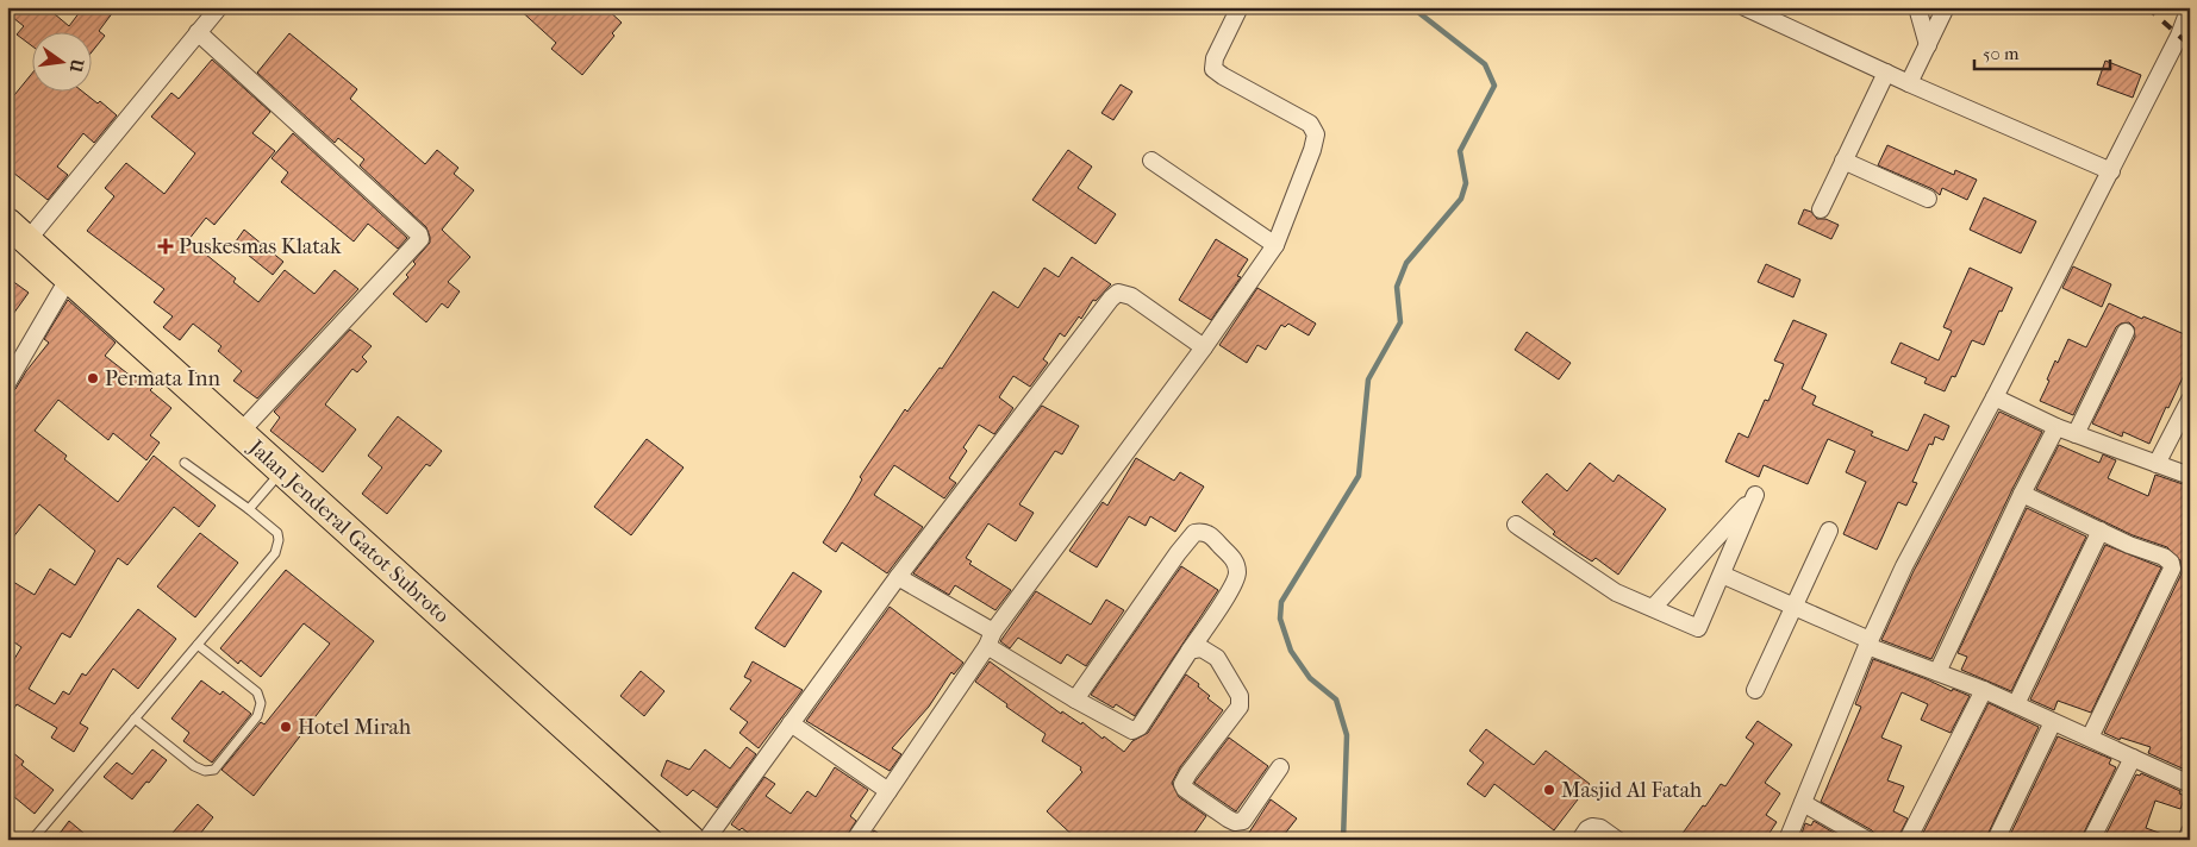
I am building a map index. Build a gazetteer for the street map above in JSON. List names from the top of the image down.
{
  "streets": {
    "highway": ["Jalan Jenderal Gatot Subroto"]
  },
  "places": {
    "health": ["Puskesmas Klatak"],
    "other": ["Permata Inn", "Hotel Mirah", "Masjid Al Fatah"]
  },
  "scale_bar": "50 m",
  "north": "right"
}
